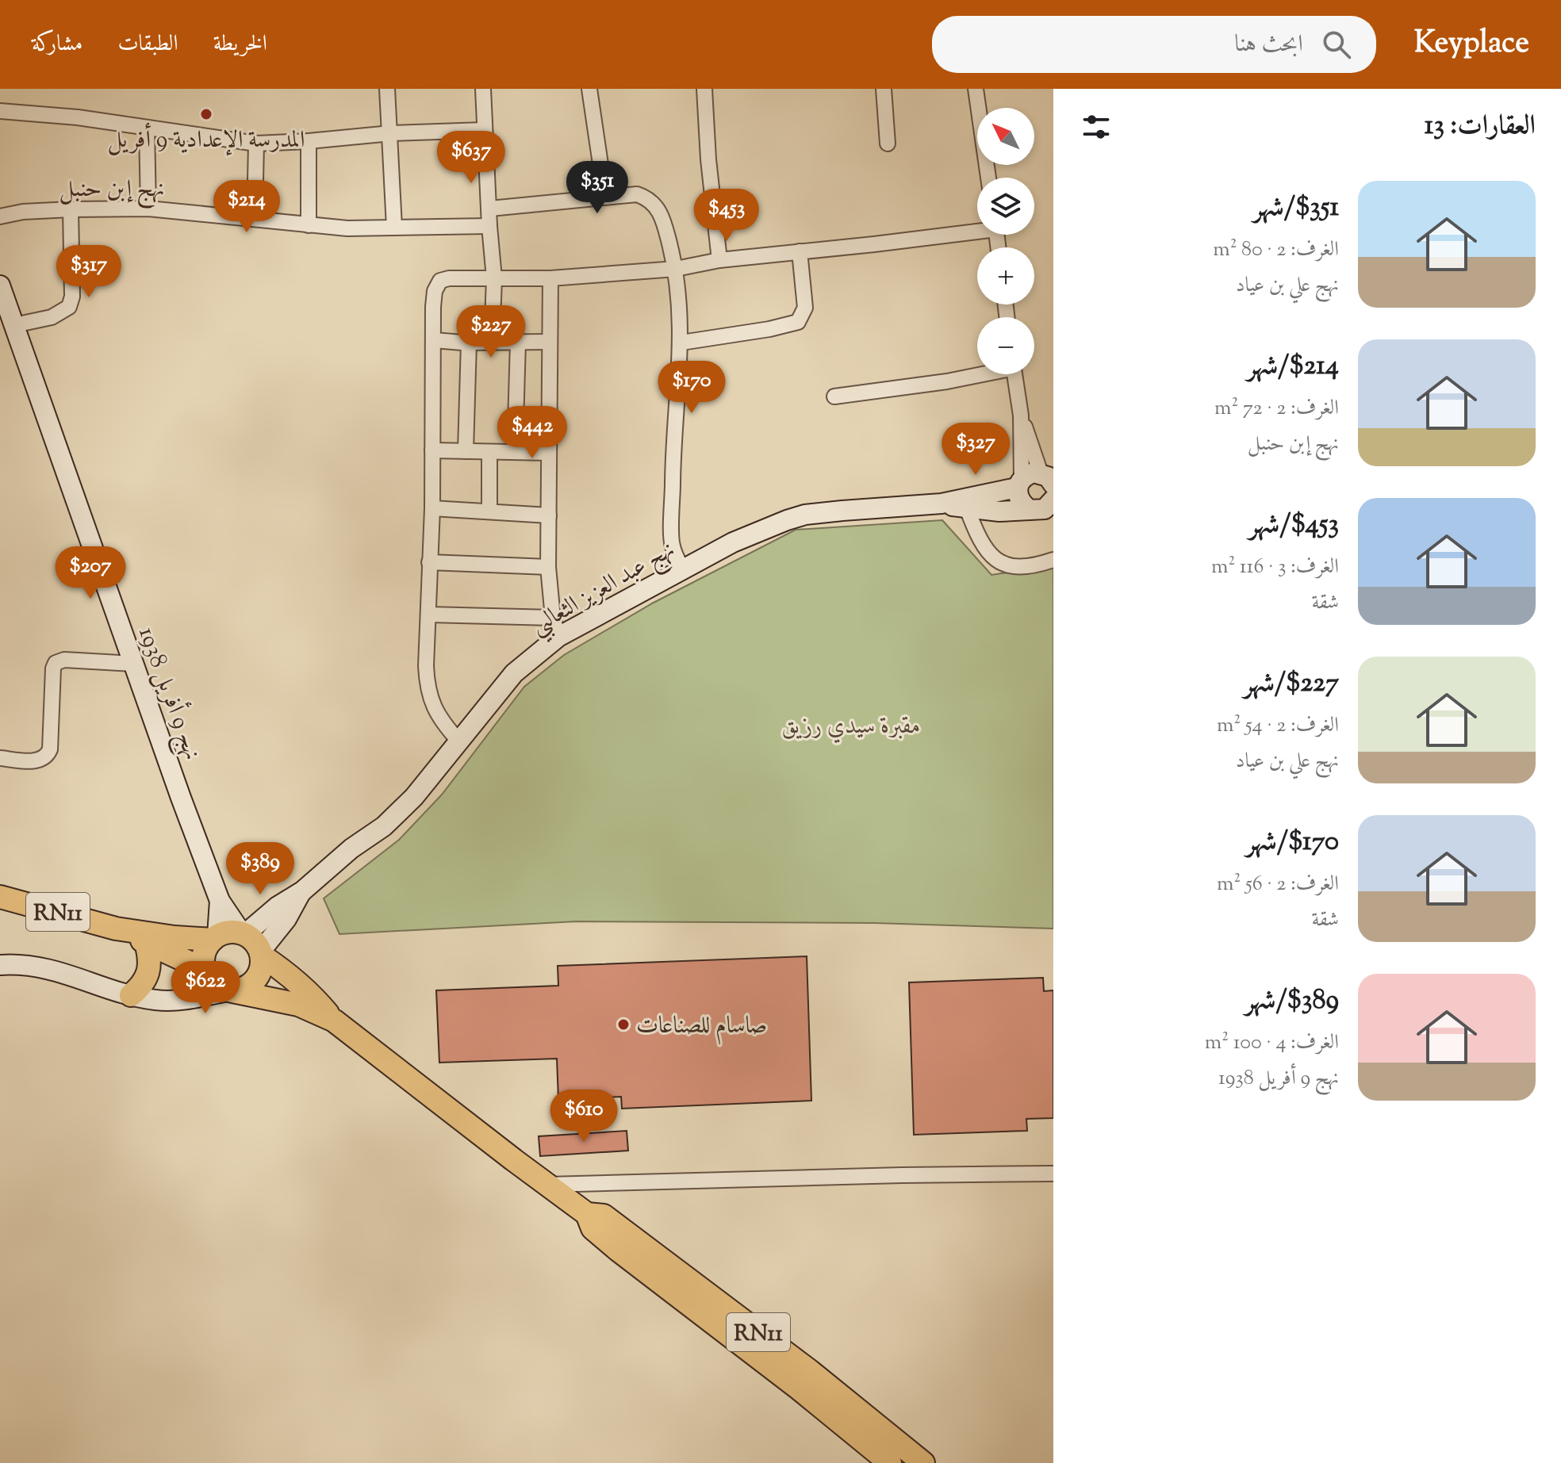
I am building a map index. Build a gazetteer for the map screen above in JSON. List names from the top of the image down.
{
  "streets": {
    "main road": ["RN11"],
    "street": ["نهج إبن حنبل", "نهج عبد العزيز الثعالبي", "نهج 9 أفريل 1938"]
  },
  "parks": ["مقبرة سيدي رزيق"],
  "places": ["المدرسة الإعدادية 9 أفريل", "صاسام للصناعات"],
  "north": "top left",
  "page": {
    "header": "Keyplace",
    "search": "ابحث هنا",
    "nav": ["الخريطة", "الطبقات", "مشاركة"],
    "heading": "العقارات: 13",
    "map_buttons": ["+", "−"],
    "price": [
      "$637",
      "$351",
      "$214",
      "$453",
      "$317",
      "$227",
      "$170",
      "$442",
      "$327",
      "$207",
      "$389",
      "$622",
      "$610"
    ],
    "list": [
      {
        "name": "$351/شهر",
        "note": "الغرف: 2 · 80 m² · نهج علي بن عياد"
      },
      {
        "name": "$214/شهر",
        "note": "الغرف: 2 · 72 m² · نهج إبن حنبل"
      },
      {
        "name": "$453/شهر",
        "note": "الغرف: 3 · 116 m² · شقة"
      },
      {
        "name": "$227/شهر",
        "note": "الغرف: 2 · 54 m² · نهج علي بن عياد"
      },
      {
        "name": "$170/شهر",
        "note": "الغرف: 2 · 56 m² · شقة"
      },
      {
        "name": "$389/شهر",
        "note": "الغرف: 4 · 100 m² · نهج 9 أفريل 1938"
      }
    ]
  }
}
